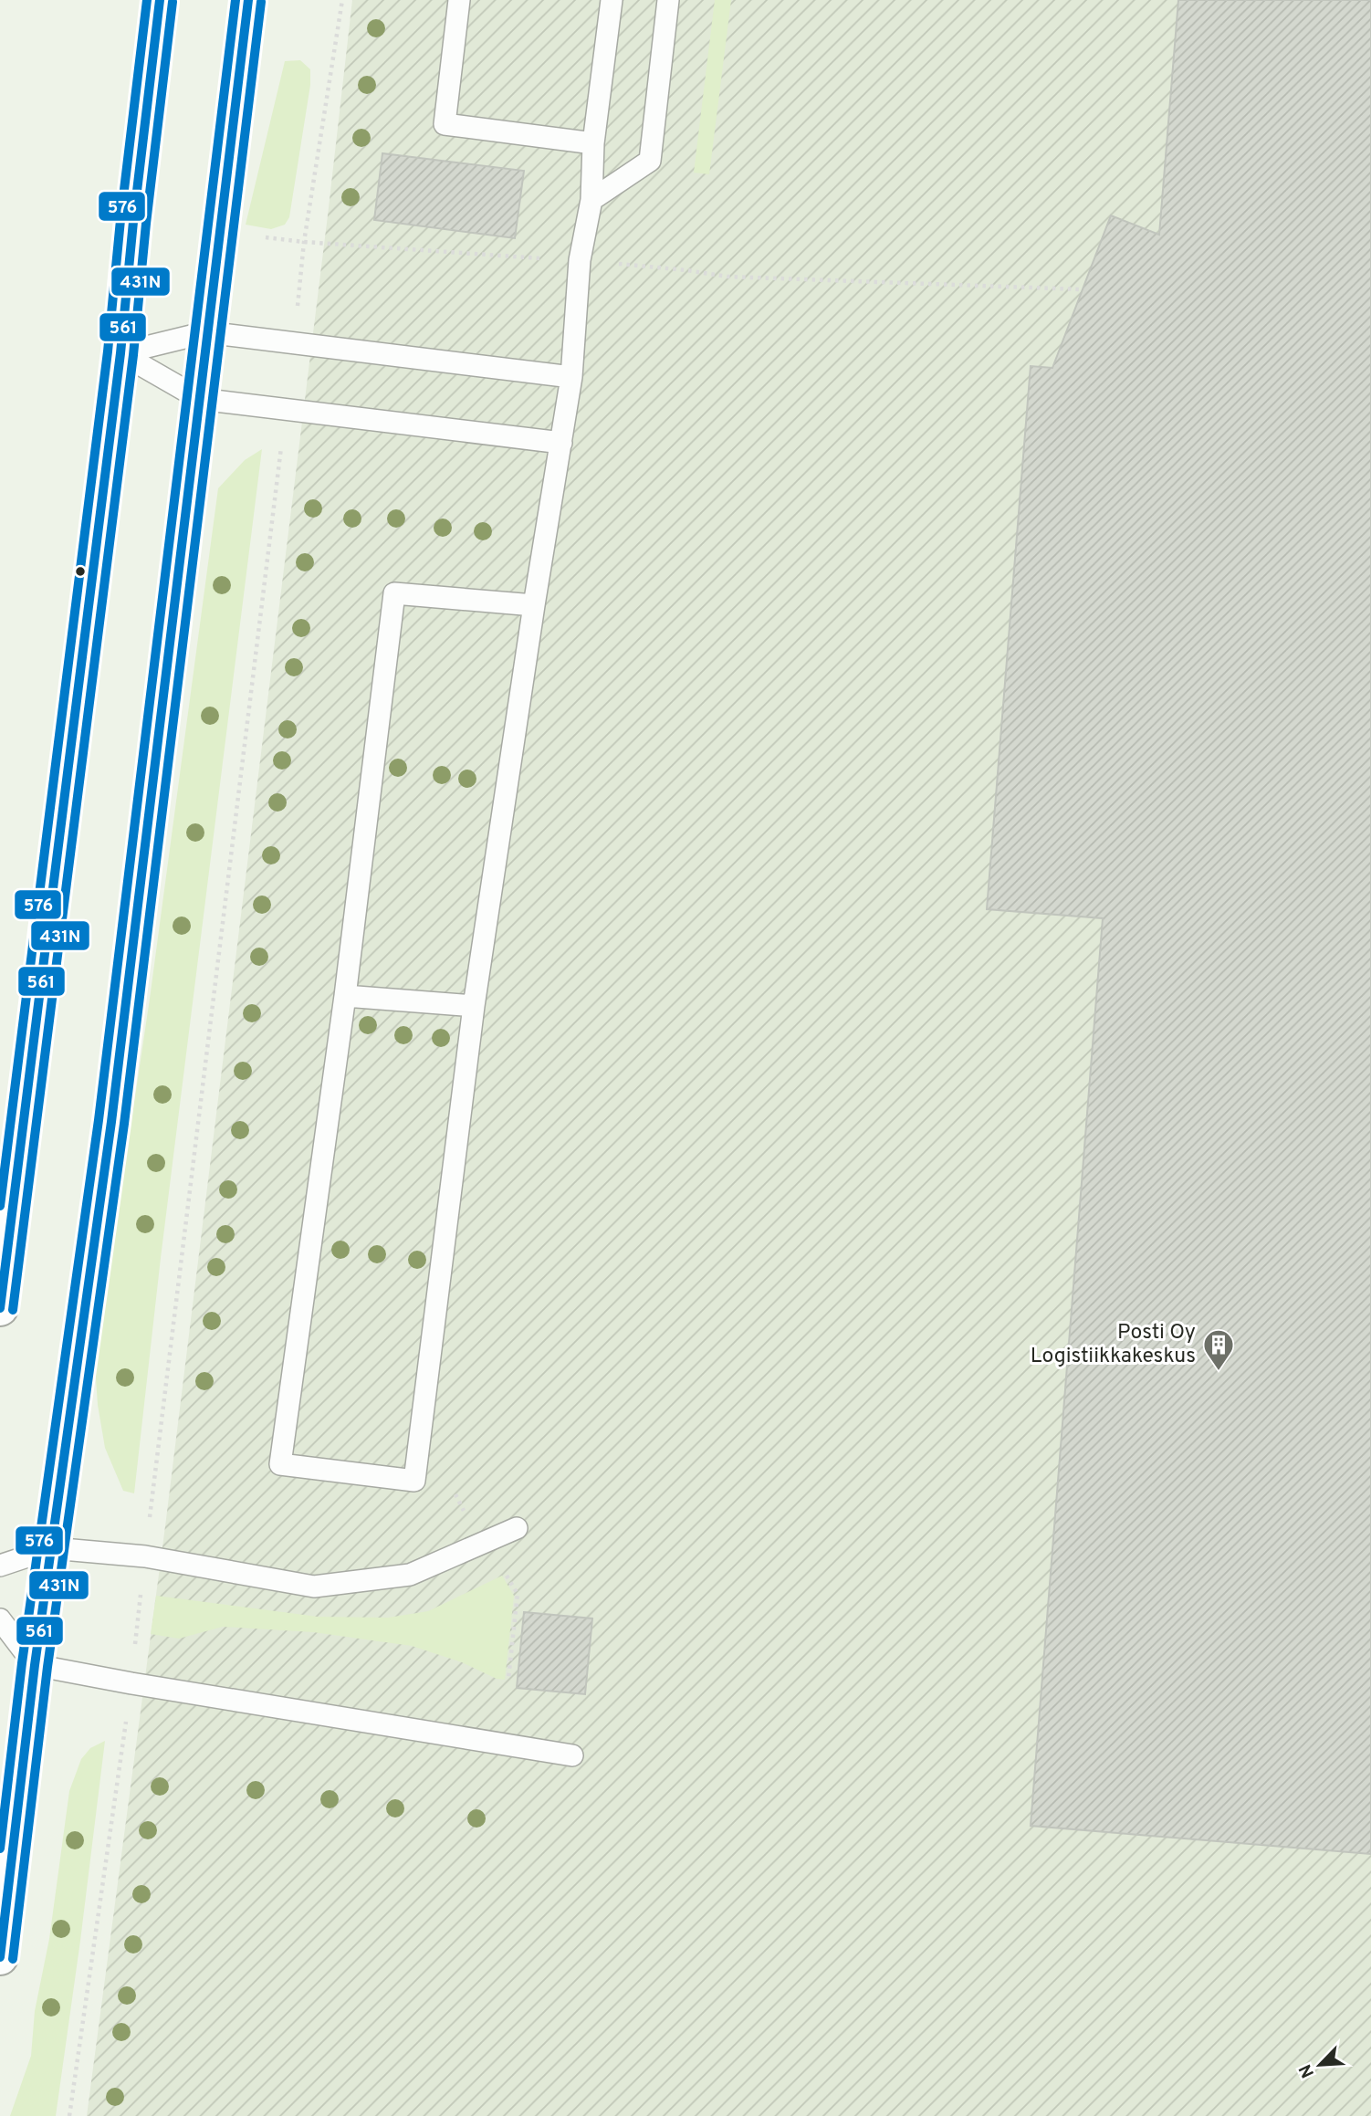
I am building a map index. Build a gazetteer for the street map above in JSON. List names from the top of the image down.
{
  "places": {
    "building": ["Posti Oy Logistiikkakeskus"]
  },
  "lines": ["transit line 561", "transit line 576", "transit line 431N"],
  "north": "bottom left"
}
